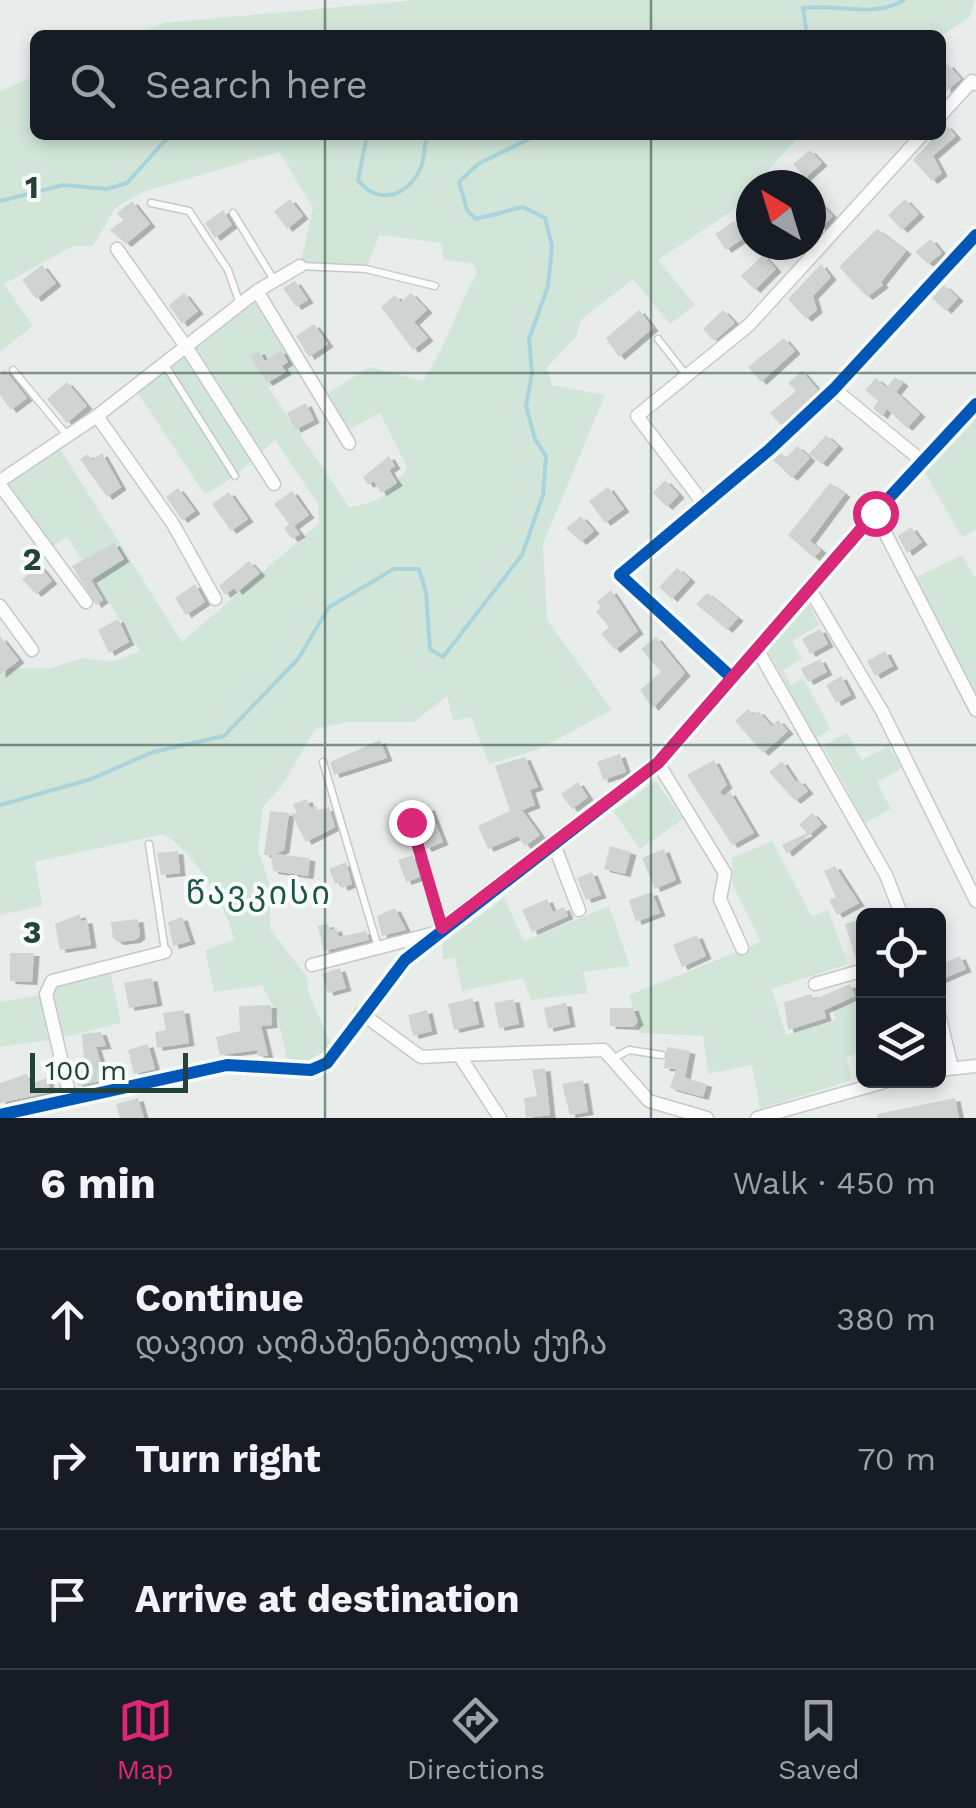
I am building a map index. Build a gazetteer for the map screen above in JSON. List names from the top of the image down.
{
  "districts": ["წავკისი"],
  "scale_bar": "100 m",
  "north": "top left",
  "page": {
    "search": "Search here",
    "scale": "100 m",
    "heading": ["6 min", "Walk · 450 m"],
    "list": [
      ["Continue", "დავით აღმაშენებელის ქუჩა", "380 m"],
      ["Turn right", "70 m"],
      "Arrive at destination"
    ],
    "nav": ["Map", "Directions", "Saved"]
  },
  "grid": {
    "rows": ["1", "2", "3"]
  }
}
